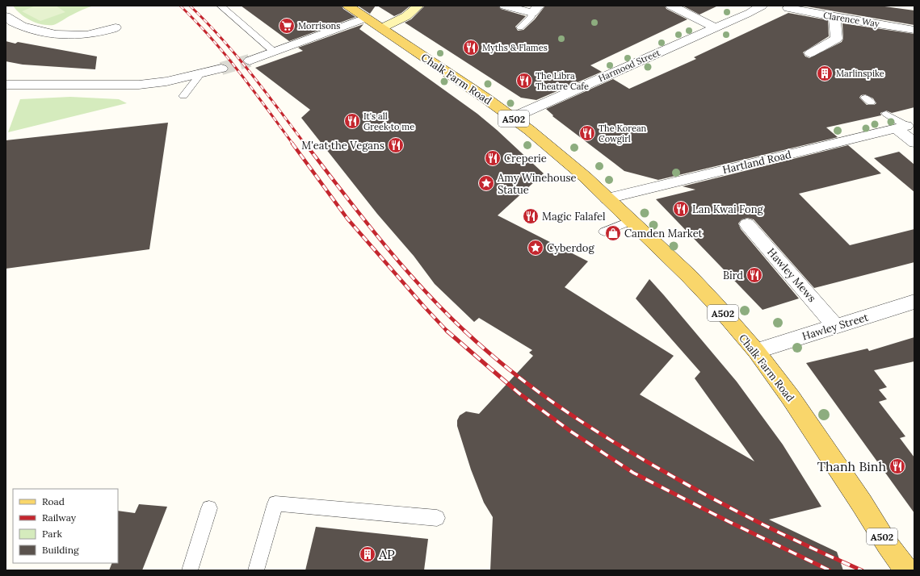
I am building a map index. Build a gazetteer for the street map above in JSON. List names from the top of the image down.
{
  "streets": {
    "main road": ["Chalk Farm Road", "A502"],
    "street": [
      "Clarence Way",
      "Harmood Street",
      "Hartland Road",
      "Hawley Mews",
      "Hawley Street"
    ]
  },
  "crossings": [
    ["Harmood Street", "Chalk Farm Road"],
    ["Chalk Farm Road", "Hartland Road"],
    ["Chalk Farm Road", "Hawley Street"],
    ["Hawley Mews", "Hawley Street"]
  ],
  "places": {
    "supermarket": ["Morrisons"],
    "restaurant": [
      "Myths & Flames",
      "The Libra Theatre Cafe",
      "It's all Greek to me",
      "The Korean Cowgirl",
      "M'eat the Vegans",
      "Creperie",
      "Lan Kwai Fong",
      "Magic Falafel",
      "Bird",
      "Thanh Binh"
    ],
    "building": ["Marlinspike", "AP"],
    "place": ["Amy Winehouse Statue", "Cyberdog"],
    "shop": ["Camden Market"]
  },
  "legend": [
    "Road",
    "Railway",
    "Park",
    "Building"
  ]
}
